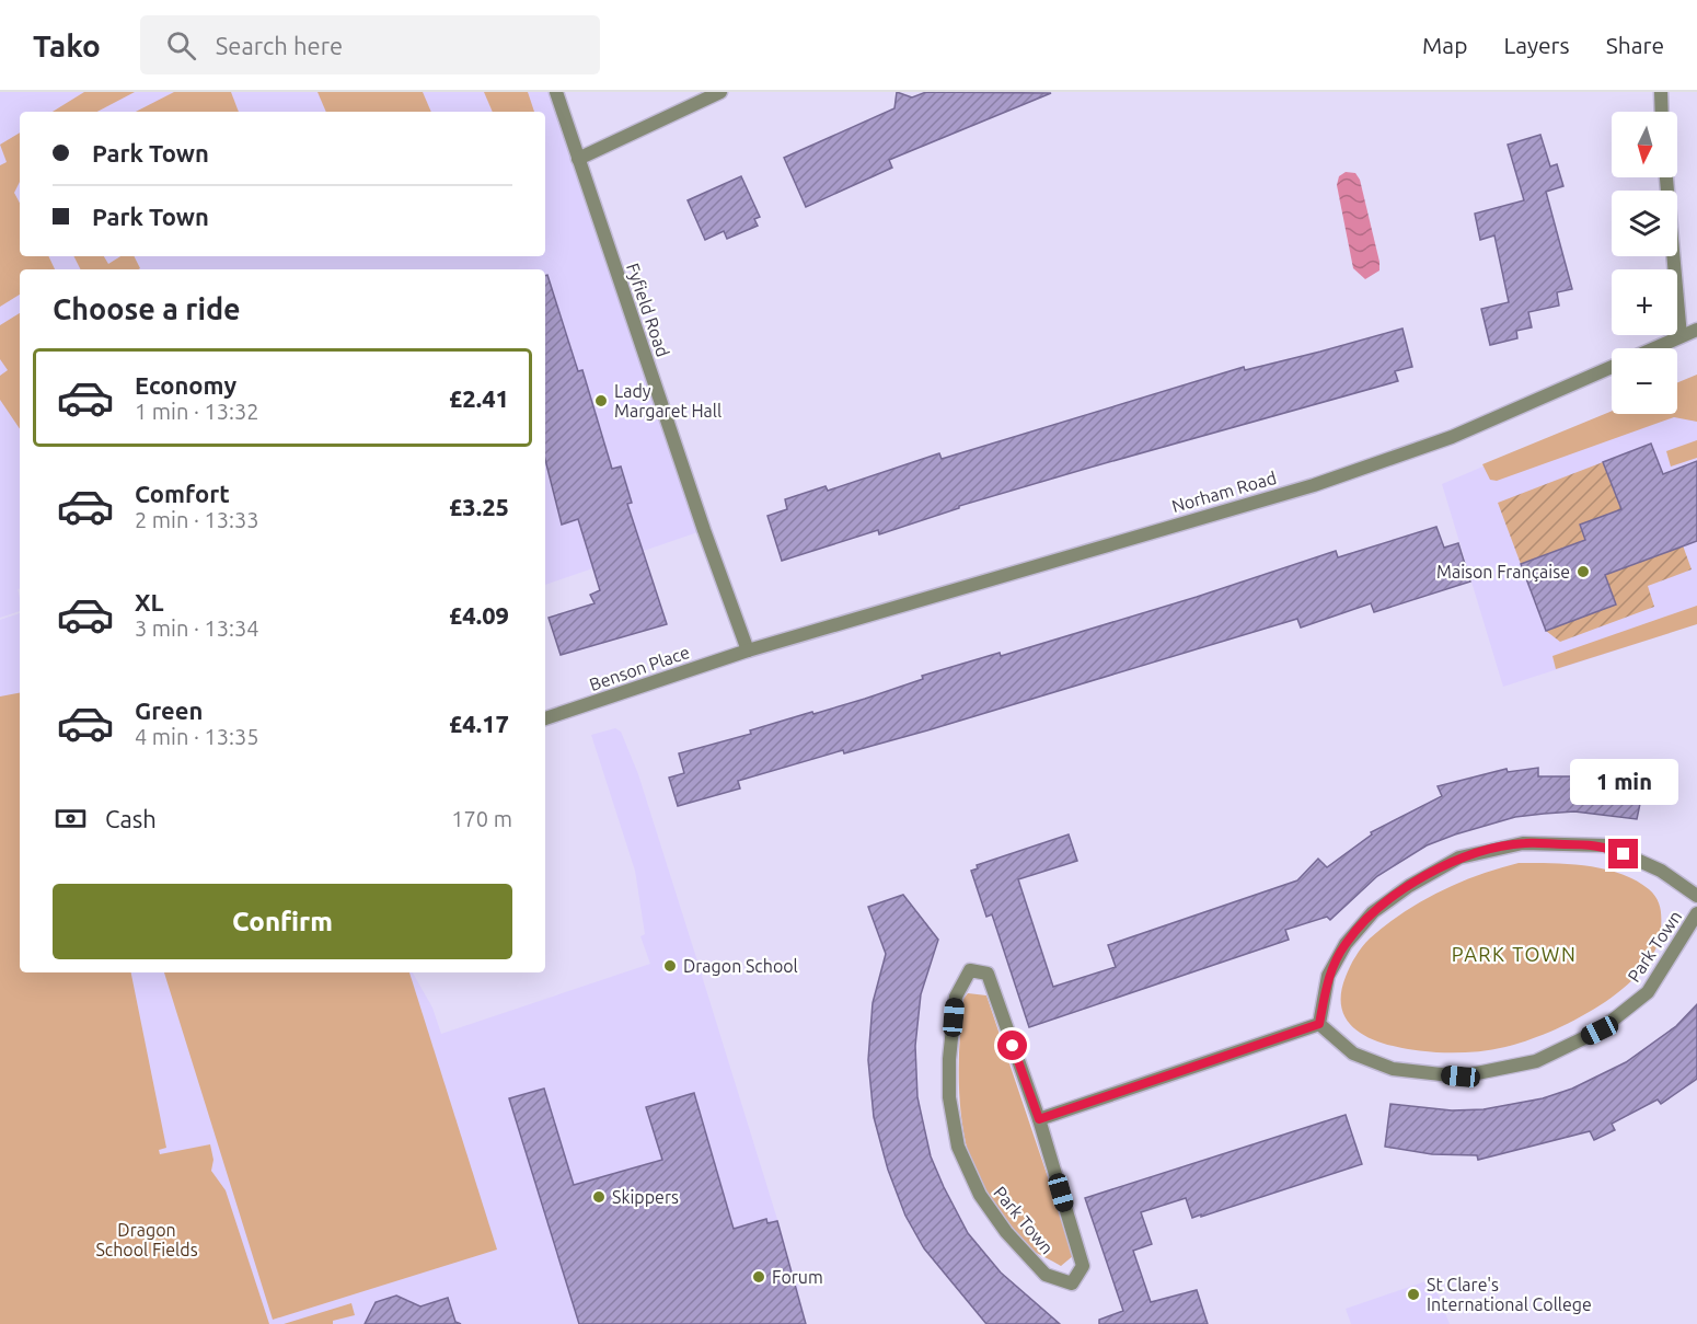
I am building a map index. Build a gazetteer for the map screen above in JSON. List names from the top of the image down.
{
  "streets": {
    "street": [
      "Fyfield Road",
      "Norham Road",
      "Benson Place",
      "Park Town"
    ]
  },
  "crossings": [
    ["Fyfield Road", "Norham Road"],
    ["Fyfield Road", "Benson Place"],
    ["Norham Road", "Benson Place"]
  ],
  "districts": ["PARK TOWN"],
  "parks": ["Dragon School Fields"],
  "places": [
    "Lady Margaret Hall",
    "Maison Française",
    "Dragon School",
    "Skippers",
    "Forum",
    "St Clare's International College"
  ],
  "north": "bottom",
  "page": {
    "header": "Tako",
    "search": "Search here",
    "nav": ["Map", "Layers", "Share"],
    "map_buttons": ["+", "−"],
    "banner": ["Park Town", "Park Town"],
    "heading": "Choose a ride",
    "list": [
      {
        "name": "Economy",
        "note": "1 min · 13:32",
        "value": "£2.41"
      },
      {
        "name": "Comfort",
        "note": "2 min · 13:33",
        "value": "£3.25"
      },
      {
        "name": "XL",
        "note": "3 min · 13:34",
        "value": "£4.09"
      },
      {
        "name": "Green",
        "note": "4 min · 13:35",
        "value": "£4.17"
      }
    ],
    "bubble": "1 min",
    "pay": ["Cash", "170 m"],
    "buttons": "Confirm"
  }
}
